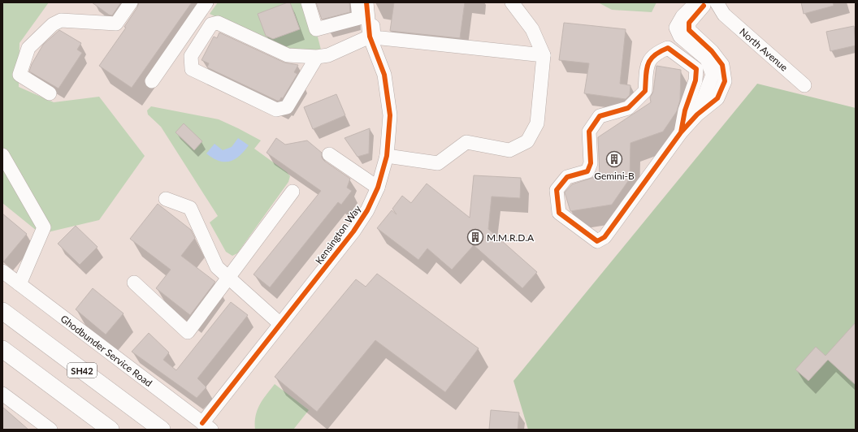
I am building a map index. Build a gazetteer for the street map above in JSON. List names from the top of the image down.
{
  "streets": {
    "main road": ["SH42"],
    "street": ["North Avenue", "Kensington Way", "Ghodbunder Service Road"]
  },
  "crossings": [
    ["Kensington Way", "Ghodbunder Service Road"]
  ],
  "places": {
    "building": ["Gemini-B", "M.M.R.D.A"]
  }
}
